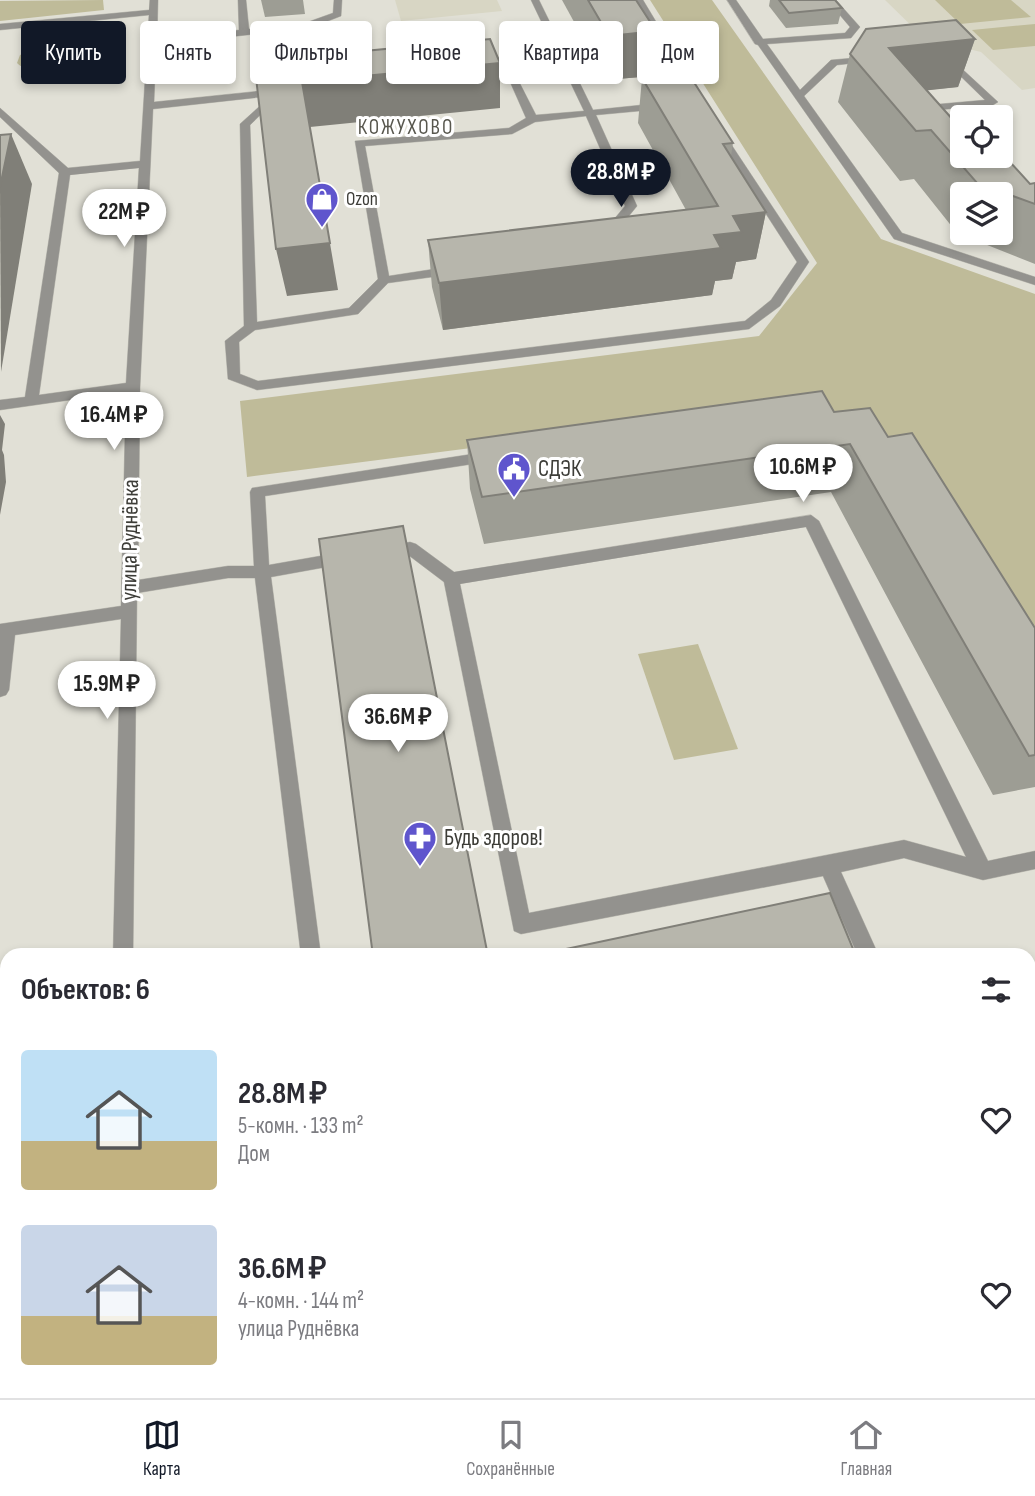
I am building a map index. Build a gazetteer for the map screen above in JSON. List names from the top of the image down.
{
  "streets": {
    "street": ["улица Руднёвка"]
  },
  "districts": ["КОЖУХОВО"],
  "places": {
    "shop": ["Ozon"],
    "public building": ["СДЭК"],
    "pharmacy": ["Будь здоров!"]
  },
  "page": {
    "chip": [
      "Купить",
      "Снять",
      "Фильтры",
      "Новое",
      "Квартира",
      "Дом"
    ],
    "price": [
      "28.8M ₽",
      "22M ₽",
      "16.4M ₽",
      "10.6M ₽",
      "15.9M ₽",
      "36.6M ₽"
    ],
    "heading": "Объектов: 6",
    "list": [
      {
        "name": "28.8M ₽",
        "note": "5-комн. · 133 m² · Дом"
      },
      {
        "name": "36.6M ₽",
        "note": "4-комн. · 144 m² · улица Руднёвка"
      }
    ],
    "tabs": ["Карта", "Сохранённые", "Главная"]
  }
}
